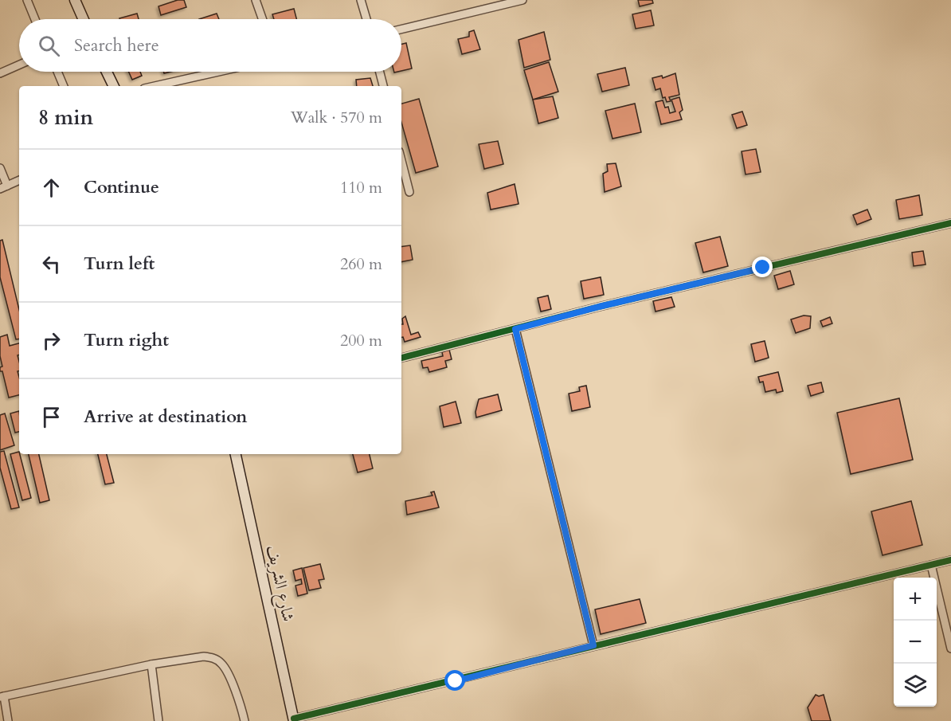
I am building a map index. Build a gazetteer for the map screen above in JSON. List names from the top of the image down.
{
  "streets": {
    "main road": ["شارع الشريف"]
  },
  "page": {
    "search": "Search here",
    "heading": ["8 min", "Walk · 570 m"],
    "list": [
      ["Continue", "110 m"],
      ["Turn left", "260 m"],
      ["Turn right", "200 m"],
      "Arrive at destination"
    ],
    "map_buttons": ["+", "−"]
  }
}
